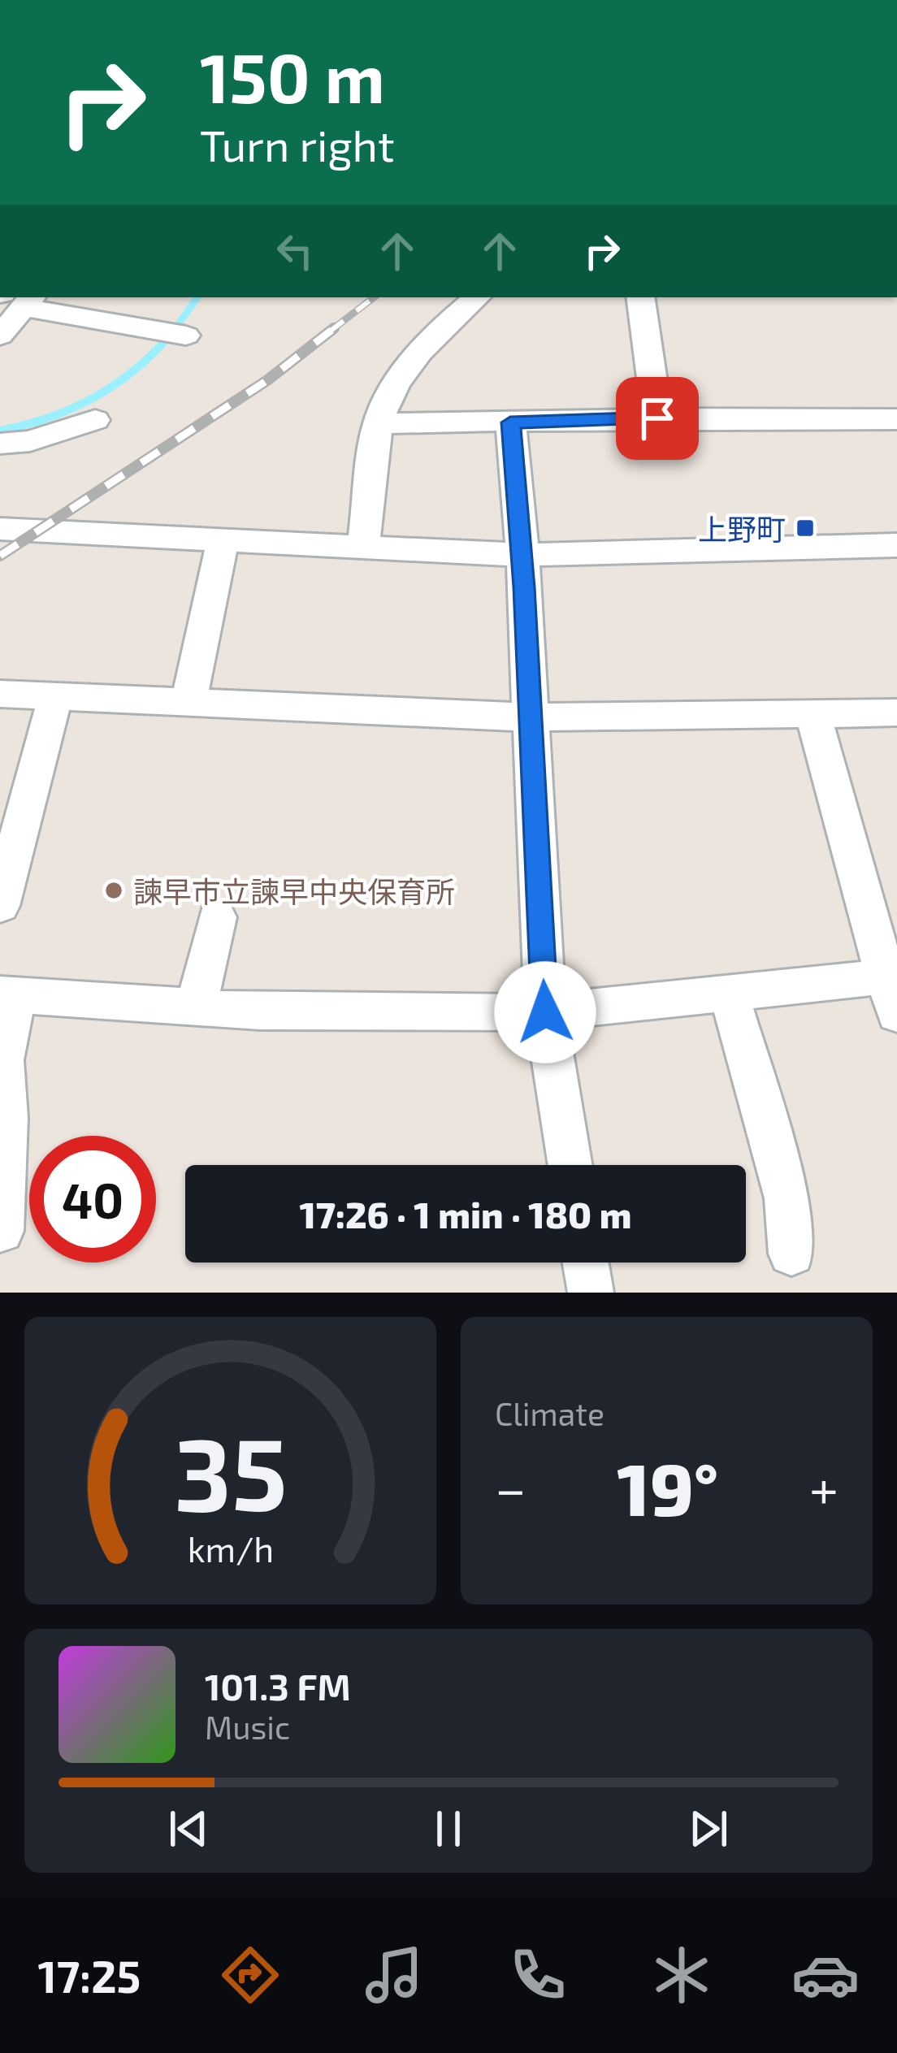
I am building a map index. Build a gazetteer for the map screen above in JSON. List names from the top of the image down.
{
  "places": {
    "transit": ["上野町"],
    "other": ["諫早市立諫早中央保育所"]
  },
  "page": {
    "turn": ["150 m", "Turn right"],
    "limit": "40",
    "trip": "17:26 · 1 min · 180 m",
    "tile": "Climate",
    "heat": ["−", "19°", "+"],
    "song": ["101.3 FM", "Music"],
    "tabs": "17:25",
    "gauge": ["35", "km/h"]
  }
}
